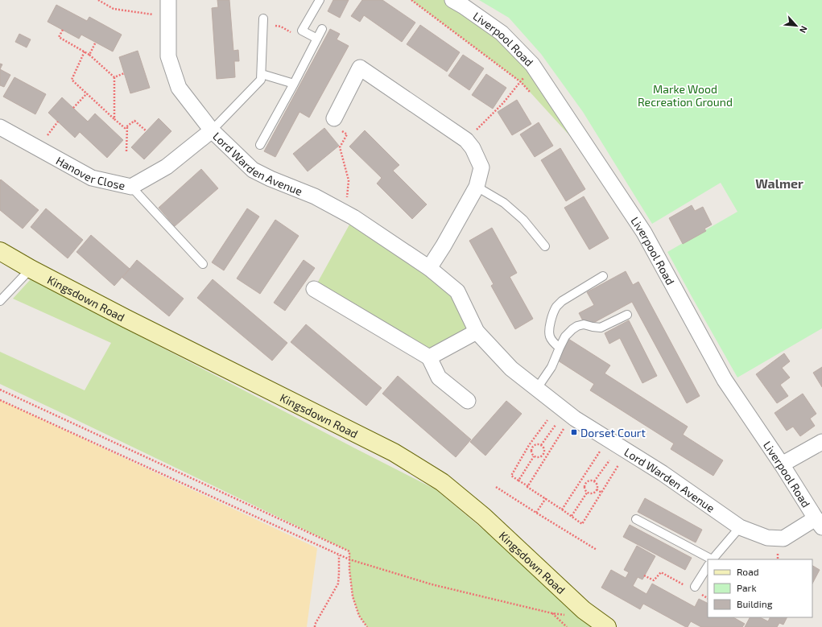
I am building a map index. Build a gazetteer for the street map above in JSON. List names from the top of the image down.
{
  "streets": {
    "street": [
      "Liverpool Road",
      "Lord Warden Avenue",
      "Hanover Close",
      "Kingsdown Road"
    ]
  },
  "crossings": [
    ["Liverpool Road", "Lord Warden Avenue"],
    ["Lord Warden Avenue", "Hanover Close"]
  ],
  "districts": ["Walmer"],
  "parks": ["Marke Wood Recreation Ground"],
  "places": {
    "transit": ["Dorset Court"]
  },
  "legend": ["Road", "Park", "Building"],
  "north": "bottom right"
}
